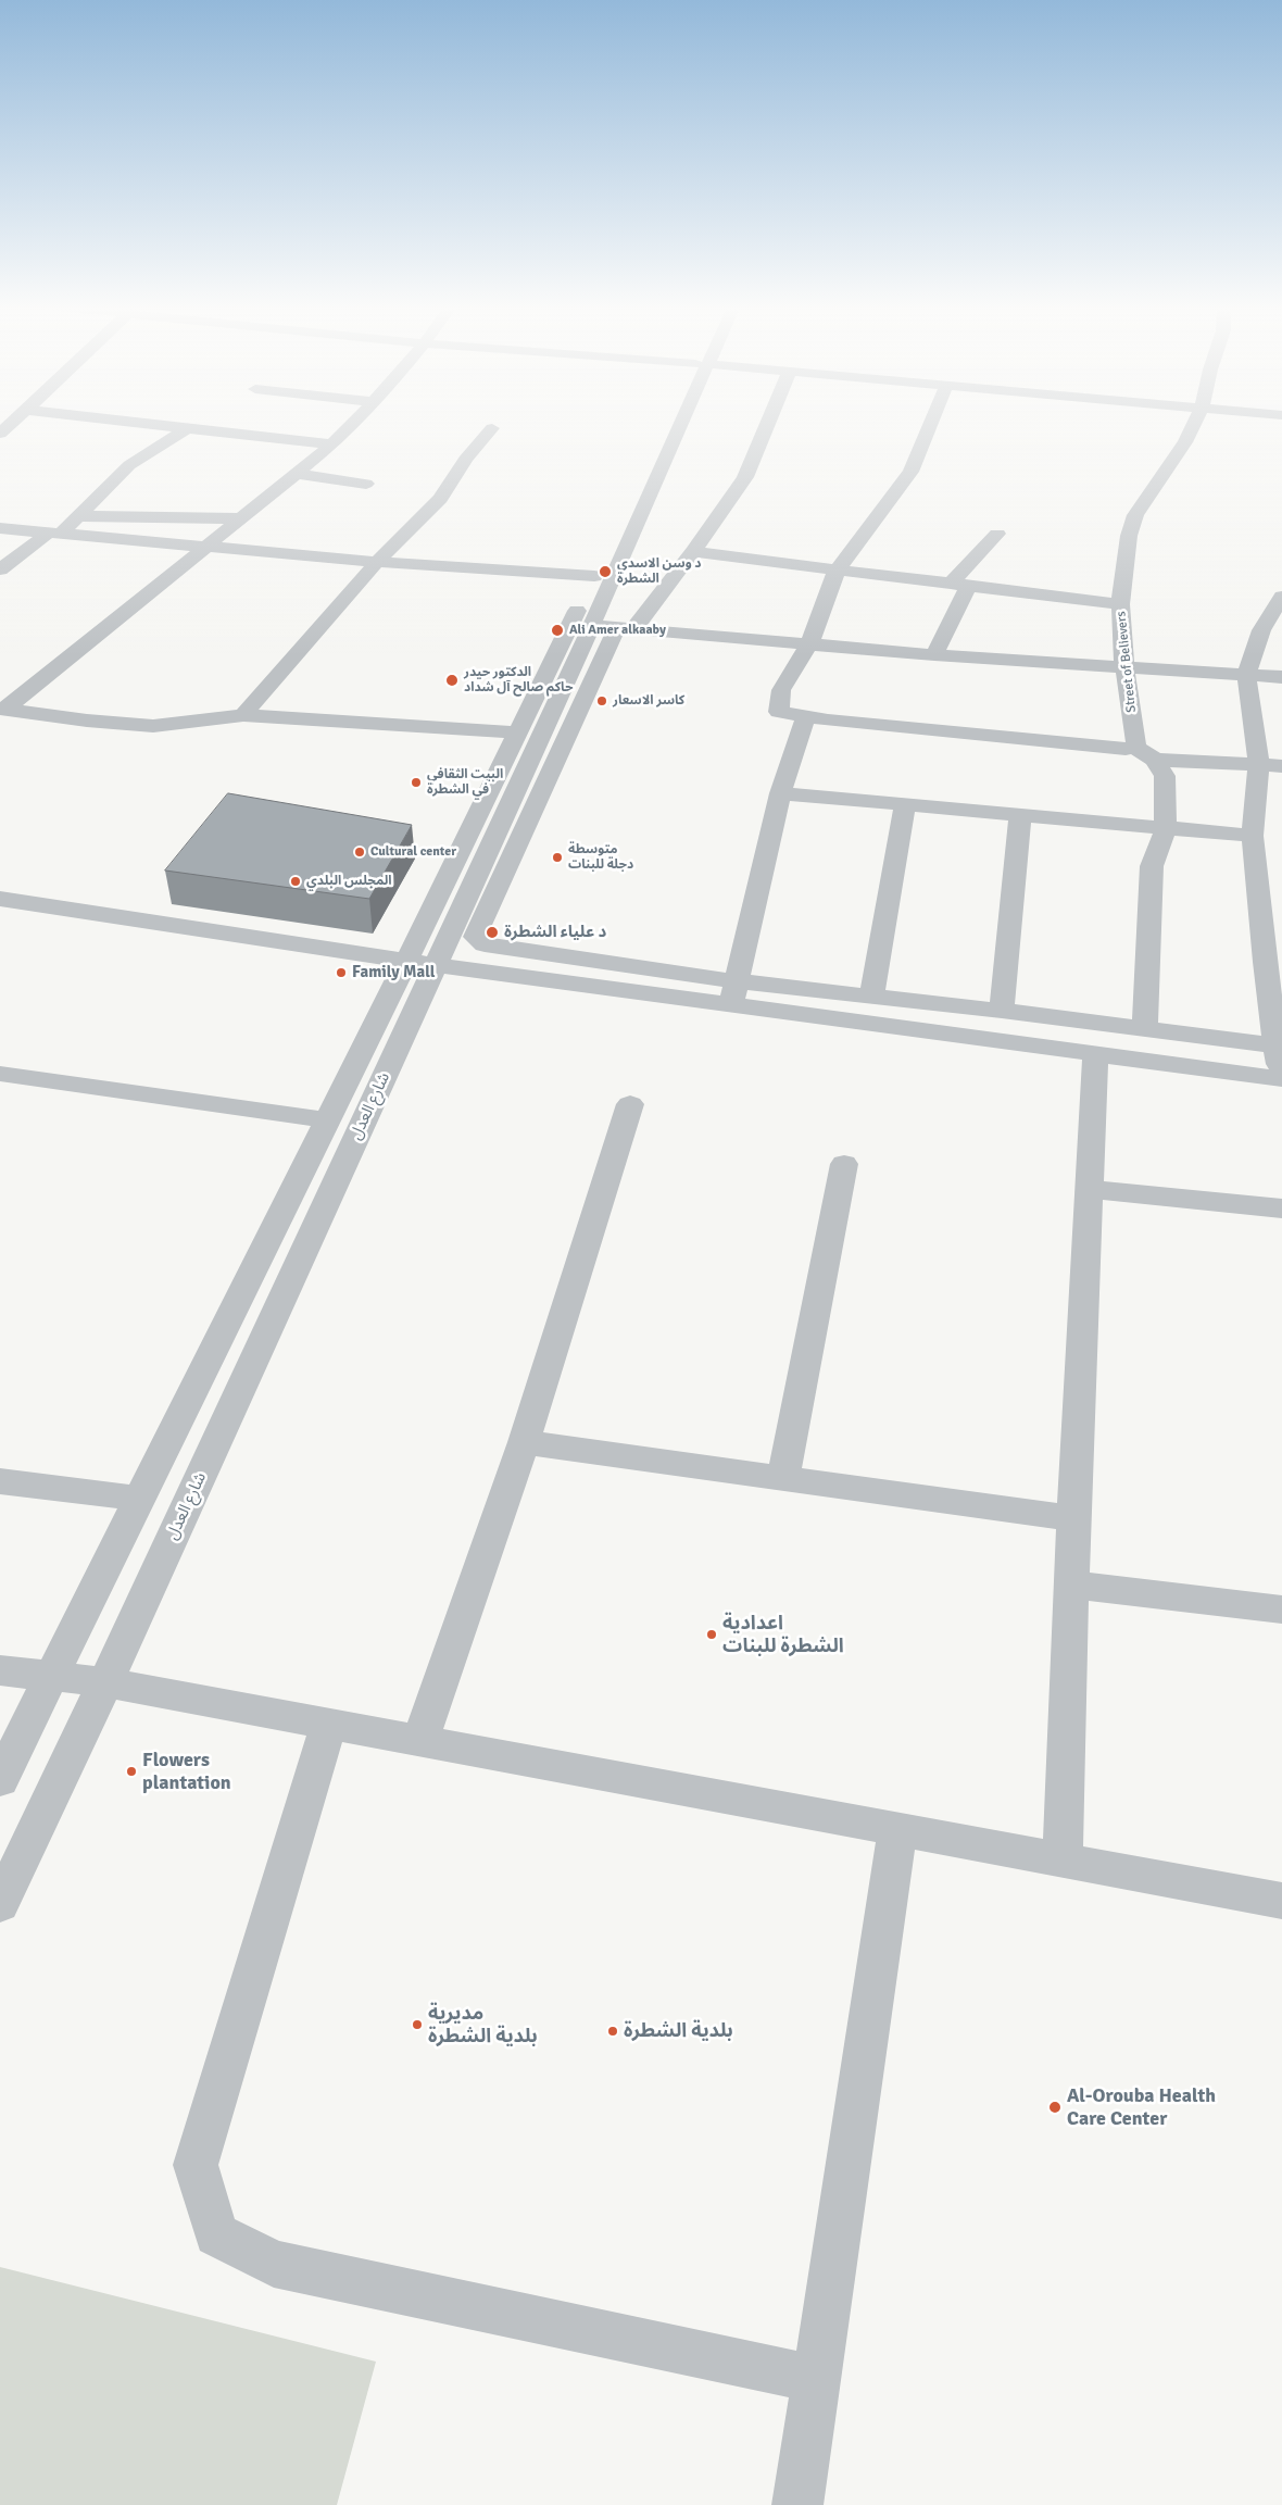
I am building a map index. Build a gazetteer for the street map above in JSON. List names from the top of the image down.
{
  "streets": {
    "street": ["Street of Believers", "شارع العدل"]
  },
  "places": [
    "د وسن الاسدي الشطرة",
    "Ali Amer alkaaby",
    "الدكتور حيدر حاكم صالح آل شداد",
    "كاسر الاسعار",
    "البيت الثقافي في الشطرة",
    "Cultural center",
    "متوسطة دجلة للبنات",
    "المجلس البلدي",
    "د علياء الشطرة",
    "Family Mall",
    "اعدادية الشطرة للبنات",
    "Flowers plantation",
    "مديرية بلدية الشطرة",
    "بلدية الشطرة",
    "Al-Orouba Health Care Center"
  ]
}
